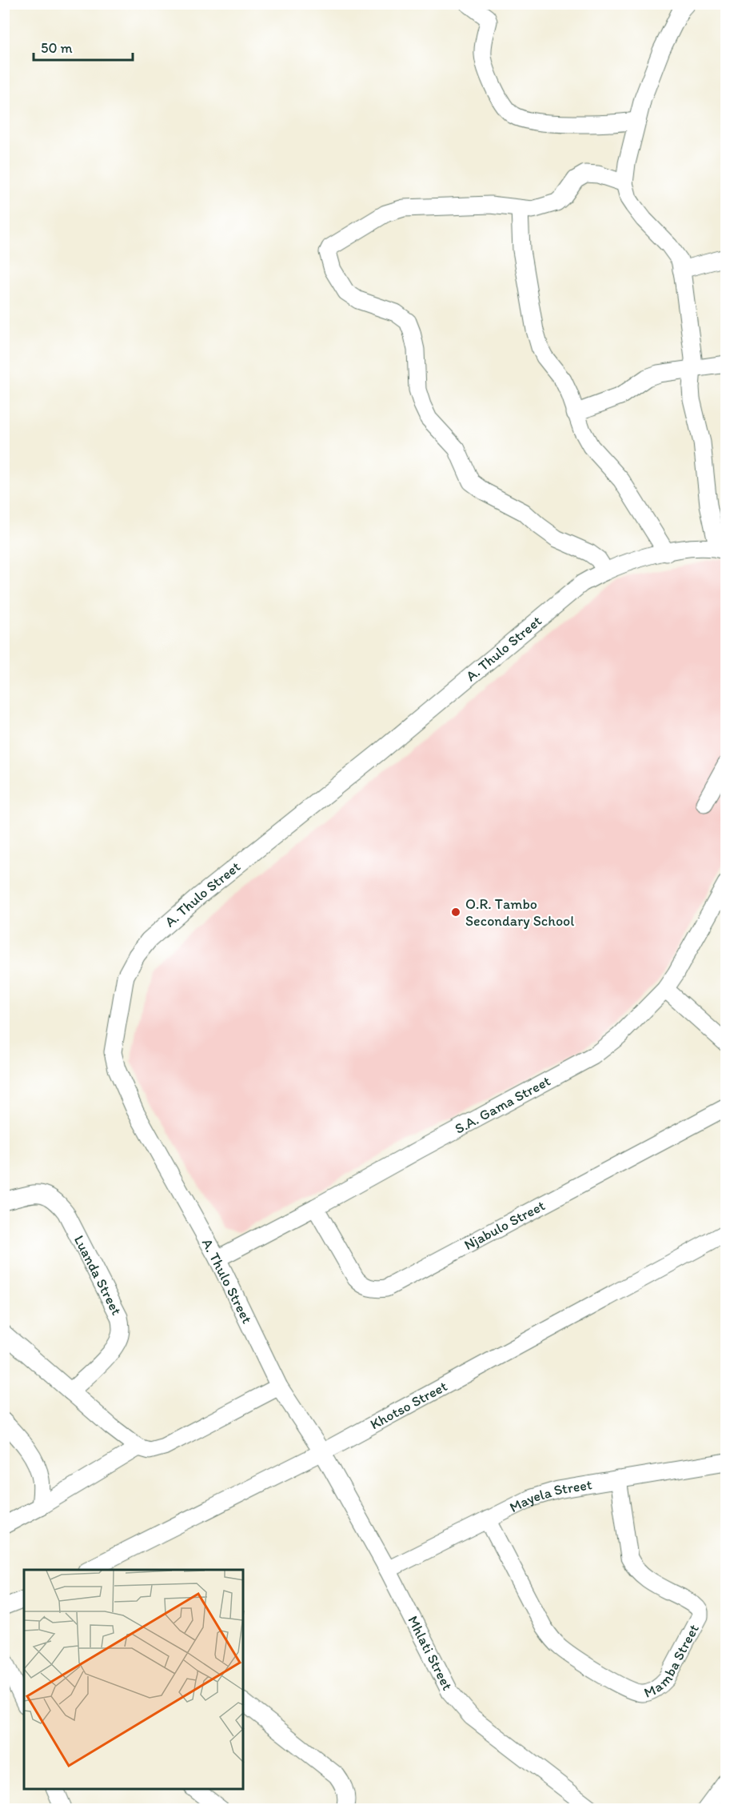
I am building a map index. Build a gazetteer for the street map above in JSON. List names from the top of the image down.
{
  "streets": {
    "street": [
      "A. Thulo Street",
      "S.A. Gama Street",
      "Njabulo Street",
      "Luanda Street",
      "Khotso Street",
      "Mayela Street",
      "Mhlati Street",
      "Mamba Street"
    ]
  },
  "crossings": [
    ["A. Thulo Street", "S.A. Gama Street"],
    ["A. Thulo Street", "Khotso Street"],
    ["A. Thulo Street", "Mhlati Street"],
    ["S.A. Gama Street", "Njabulo Street"],
    ["Khotso Street", "Mhlati Street"],
    ["Mayela Street", "Mhlati Street"],
    ["Mayela Street", "Mamba Street"]
  ],
  "places": ["O.R. Tambo Secondary School"],
  "scale_bar": "50 m"
}
